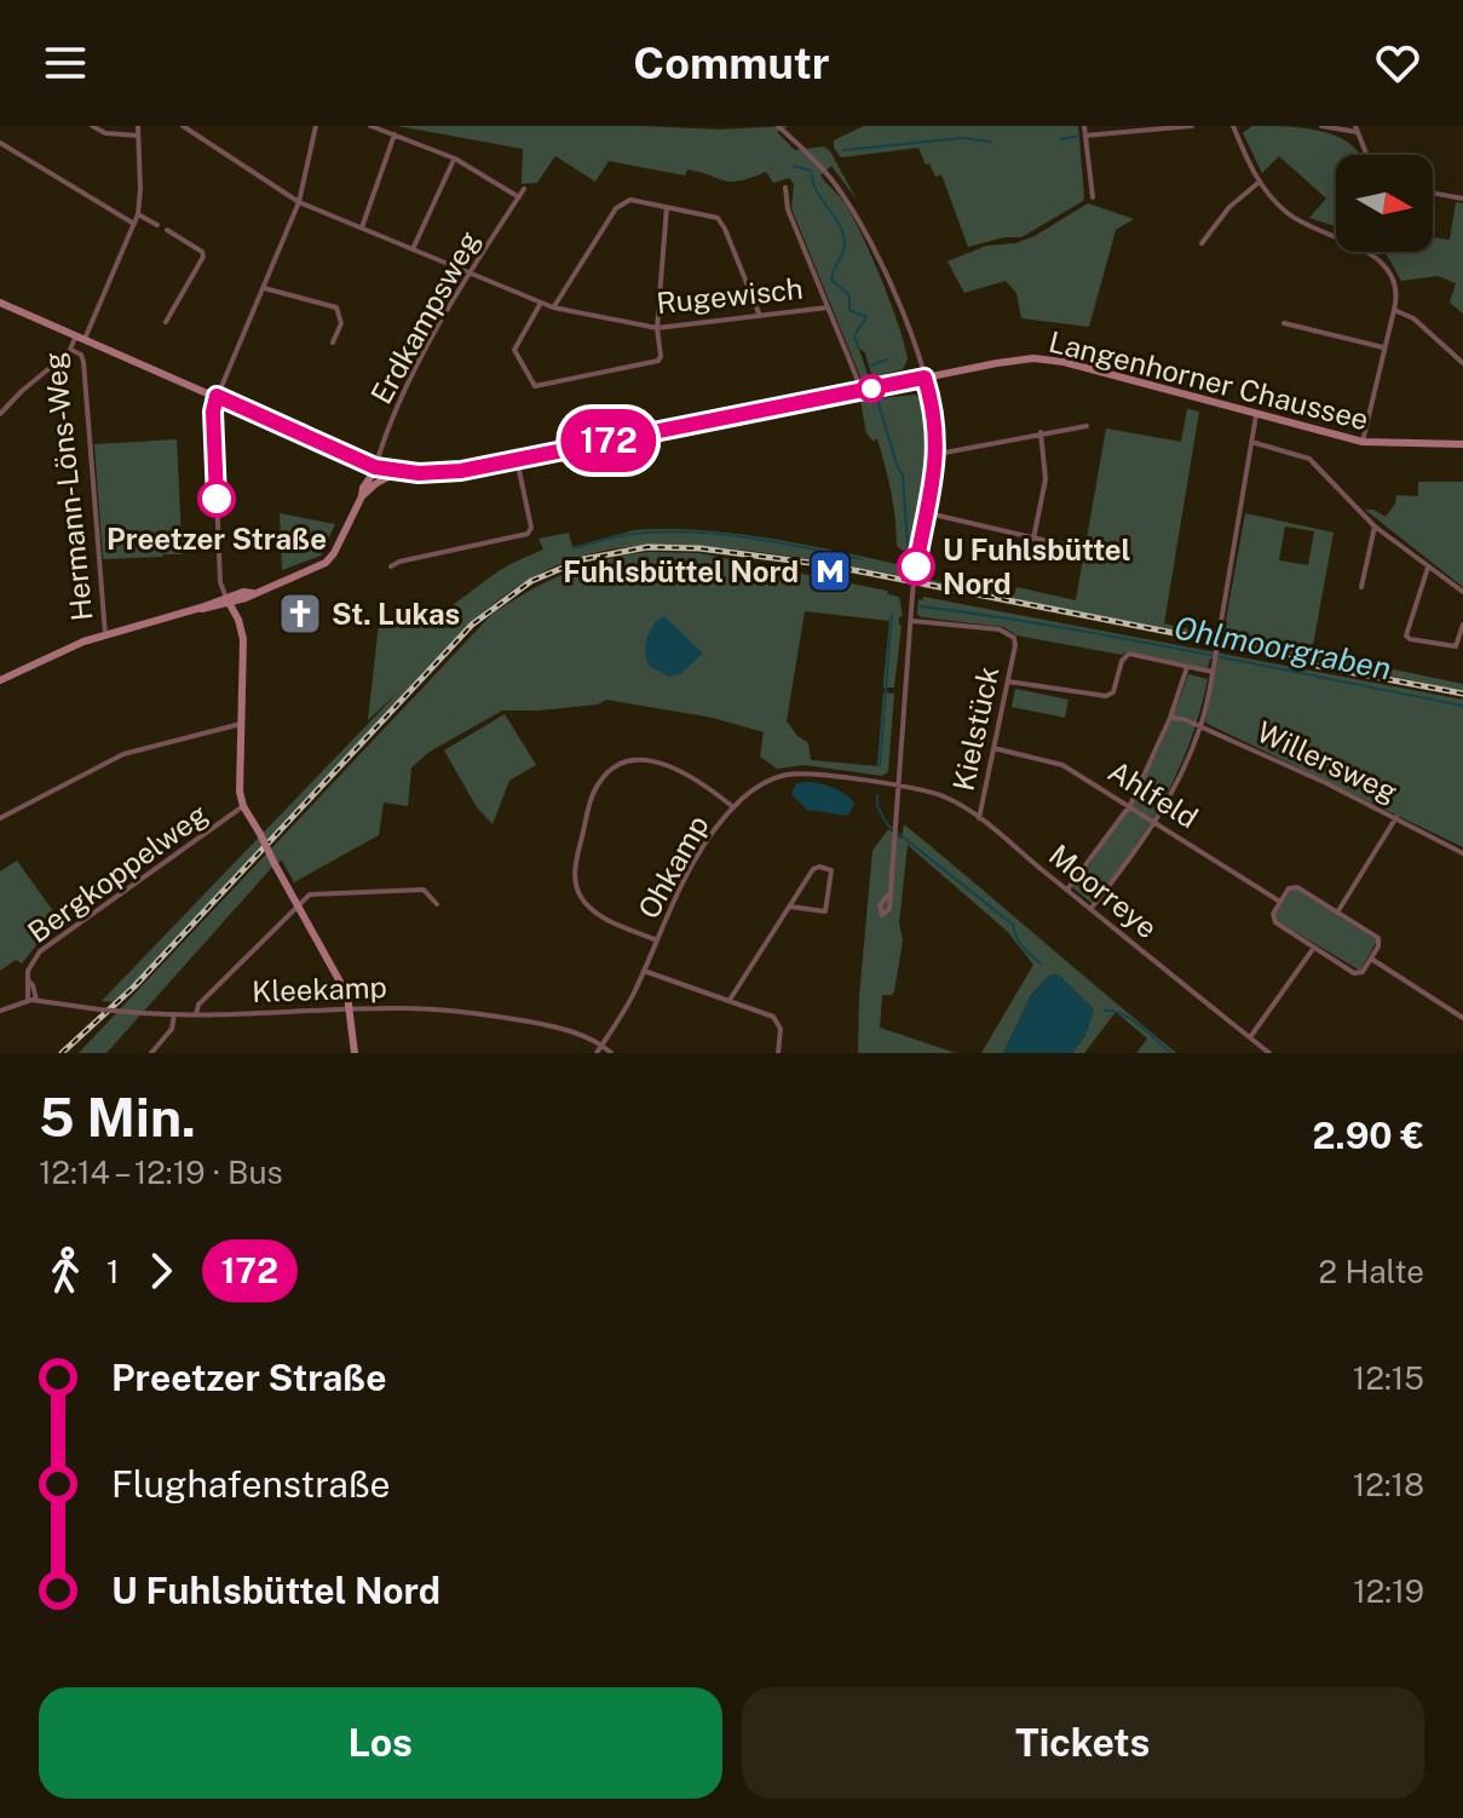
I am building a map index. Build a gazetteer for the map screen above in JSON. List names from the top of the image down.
{
  "streets": {
    "main road": ["Erdkampsweg", "Langenhorner Chaussee"],
    "street": [
      "Rugewisch",
      "Hermann-Löns-Weg",
      "Kielstück",
      "Willersweg",
      "Ahlfeld",
      "Ohkamp",
      "Bergkoppelweg",
      "Moorreye",
      "Kleekamp"
    ]
  },
  "crossings": [
    ["Rugewisch", "Erdkampsweg"],
    ["Erdkampsweg", "Langenhorner Chaussee"],
    ["Erdkampsweg", "Hermann-Löns-Weg"],
    ["Langenhorner Chaussee", "Hermann-Löns-Weg"],
    ["Kielstück", "Ahlfeld"],
    ["Kielstück", "Moorreye"],
    ["Ohkamp", "Moorreye"],
    ["Ohkamp", "Kleekamp"],
    ["Bergkoppelweg", "Kleekamp"]
  ],
  "water": ["Ohlmoorgraben"],
  "places": {
    "other": ["Preetzer Straße", "U Fuhlsbüttel Nord"],
    "metro station": ["Fuhlsbüttel Nord"],
    "church": ["St. Lukas"]
  },
  "lines": ["bus line 172"],
  "north": "right",
  "page": {
    "header": "Commutr",
    "on_map": "172",
    "heading": ["5 Min.", "12:14 – 12:19 · Bus", "2.90 €"],
    "legs": ["1", "172", "2 Halte"],
    "list": [
      {
        "name": "Preetzer Straße",
        "value": "12:15"
      },
      {
        "name": "Flughafenstraße",
        "value": "12:18"
      },
      {
        "name": "U Fuhlsbüttel Nord",
        "value": "12:19"
      }
    ],
    "buttons": ["Los", "Tickets"]
  }
}
